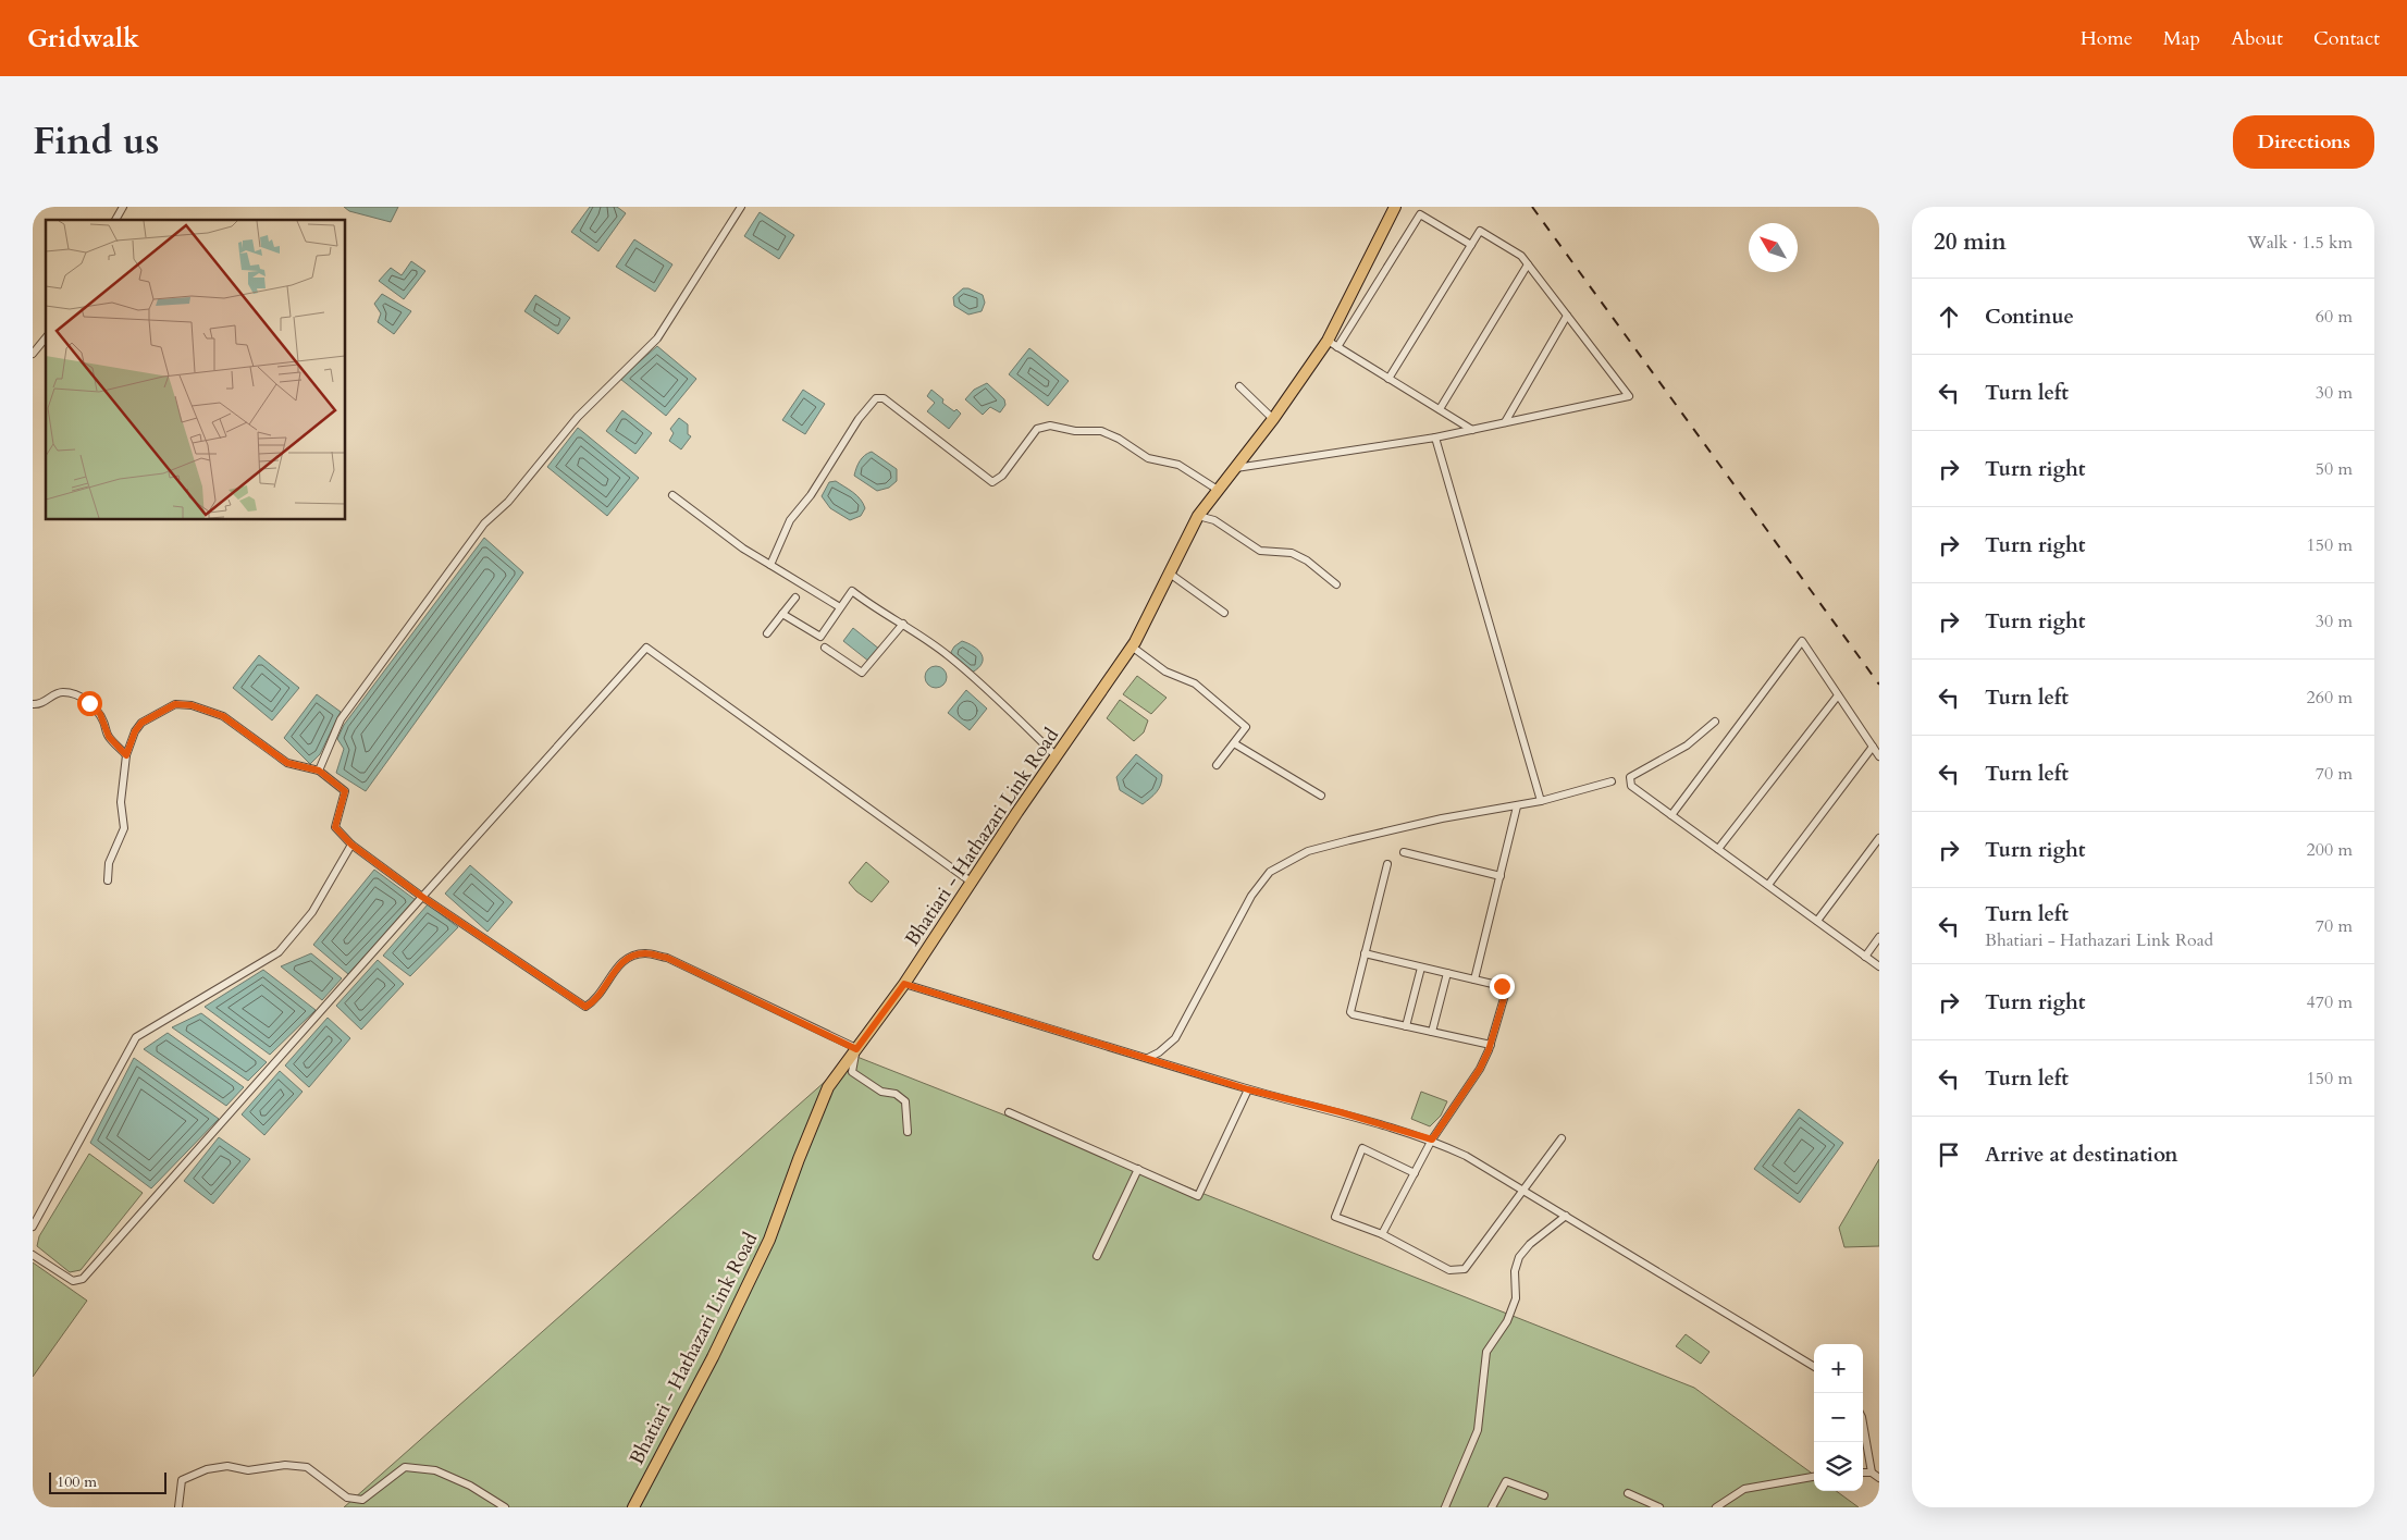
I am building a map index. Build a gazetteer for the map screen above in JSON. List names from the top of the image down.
{
  "streets": {
    "main road": ["Bhatiari - Hathazari Link Road"]
  },
  "scale_bar": "100 m",
  "north": "top left",
  "page": {
    "header": "Gridwalk",
    "nav": [
      "Home",
      "Map",
      "About",
      "Contact"
    ],
    "title": "Find us",
    "buttons": "Directions",
    "heading": ["20 min", "Walk · 1.5 km"],
    "list": [
      ["Continue", "60 m"],
      ["Turn left", "30 m"],
      ["Turn right", "50 m"],
      ["Turn right", "150 m"],
      ["Turn right", "30 m"],
      ["Turn left", "260 m"],
      ["Turn left", "70 m"],
      ["Turn right", "200 m"],
      ["Turn left", "Bhatiari - Hathazari Link Road", "70 m"],
      ["Turn right", "470 m"],
      ["Turn left", "150 m"],
      "Arrive at destination"
    ],
    "map_buttons": ["+", "−"],
    "scale": "100 m"
  }
}
